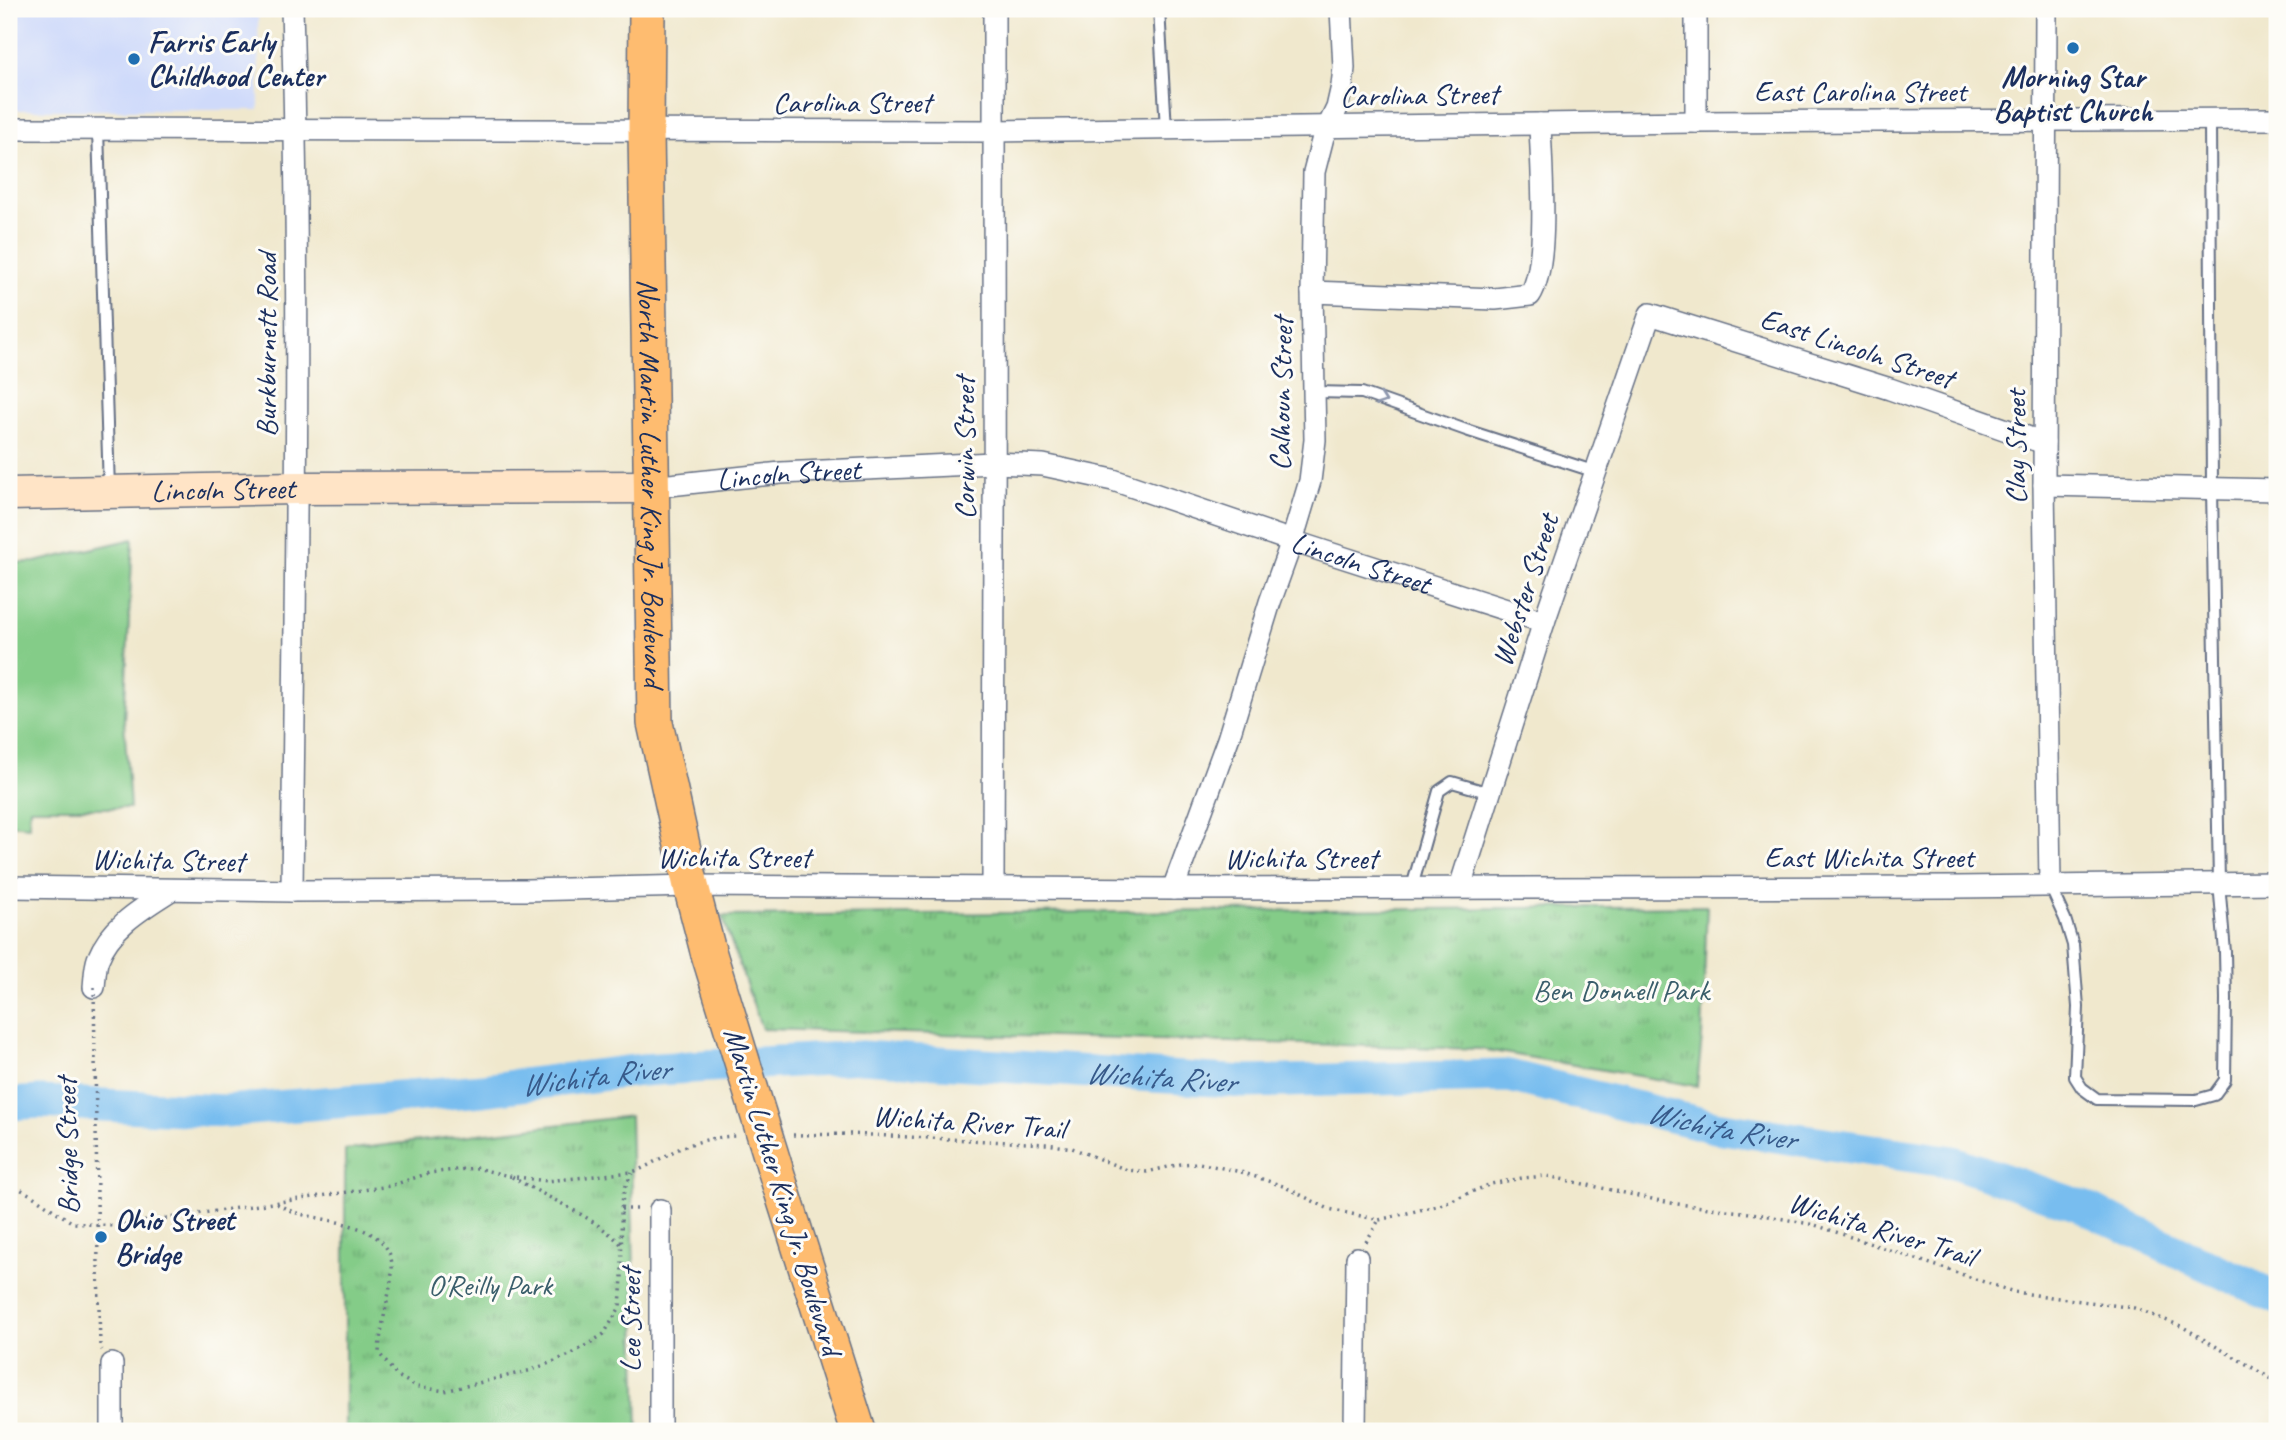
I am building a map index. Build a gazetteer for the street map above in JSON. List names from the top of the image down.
{
  "streets": {
    "main road": ["Lincoln Street", "North Martin Luther King Jr. Boulevard", "Martin Luther King Jr. Boulevard"],
    "street": [
      "East Carolina Street",
      "Carolina Street",
      "Burkburnett Road",
      "East Lincoln Street",
      "Calhoun Street",
      "Clay Street",
      "Corwin Street",
      "Webster Street",
      "Wichita Street",
      "East Wichita Street",
      "Lee Street"
    ],
    "path": ["Wichita River Trail", "Bridge Street"]
  },
  "crossings": [
    ["East Carolina Street", "Carolina Street"],
    ["East Carolina Street", "Clay Street"],
    ["Carolina Street", "Burkburnett Road"],
    ["Carolina Street", "Calhoun Street"],
    ["Carolina Street", "Corwin Street"],
    ["Carolina Street", "North Martin Luther King Jr. Boulevard"],
    ["Burkburnett Road", "Lincoln Street"],
    ["Burkburnett Road", "Wichita Street"],
    ["East Lincoln Street", "Clay Street"],
    ["East Lincoln Street", "Webster Street"],
    ["Calhoun Street", "Lincoln Street"],
    ["Calhoun Street", "Wichita Street"],
    ["Clay Street", "East Wichita Street"],
    ["Corwin Street", "Lincoln Street"],
    ["Corwin Street", "Wichita Street"],
    ["Lincoln Street", "North Martin Luther King Jr. Boulevard"],
    ["Lincoln Street", "Webster Street"],
    ["North Martin Luther King Jr. Boulevard", "Wichita Street"],
    ["North Martin Luther King Jr. Boulevard", "Martin Luther King Jr. Boulevard"],
    ["Webster Street", "Wichita Street"],
    ["Webster Street", "East Wichita Street"],
    ["Wichita Street", "East Wichita Street"]
  ],
  "water": ["Wichita River"],
  "parks": ["Ben Donnell Park", "O'Reilly Park"],
  "places": ["Morning Star Baptist Church", "Farris Early Childhood Center", "Ohio Street Bridge"]
}
